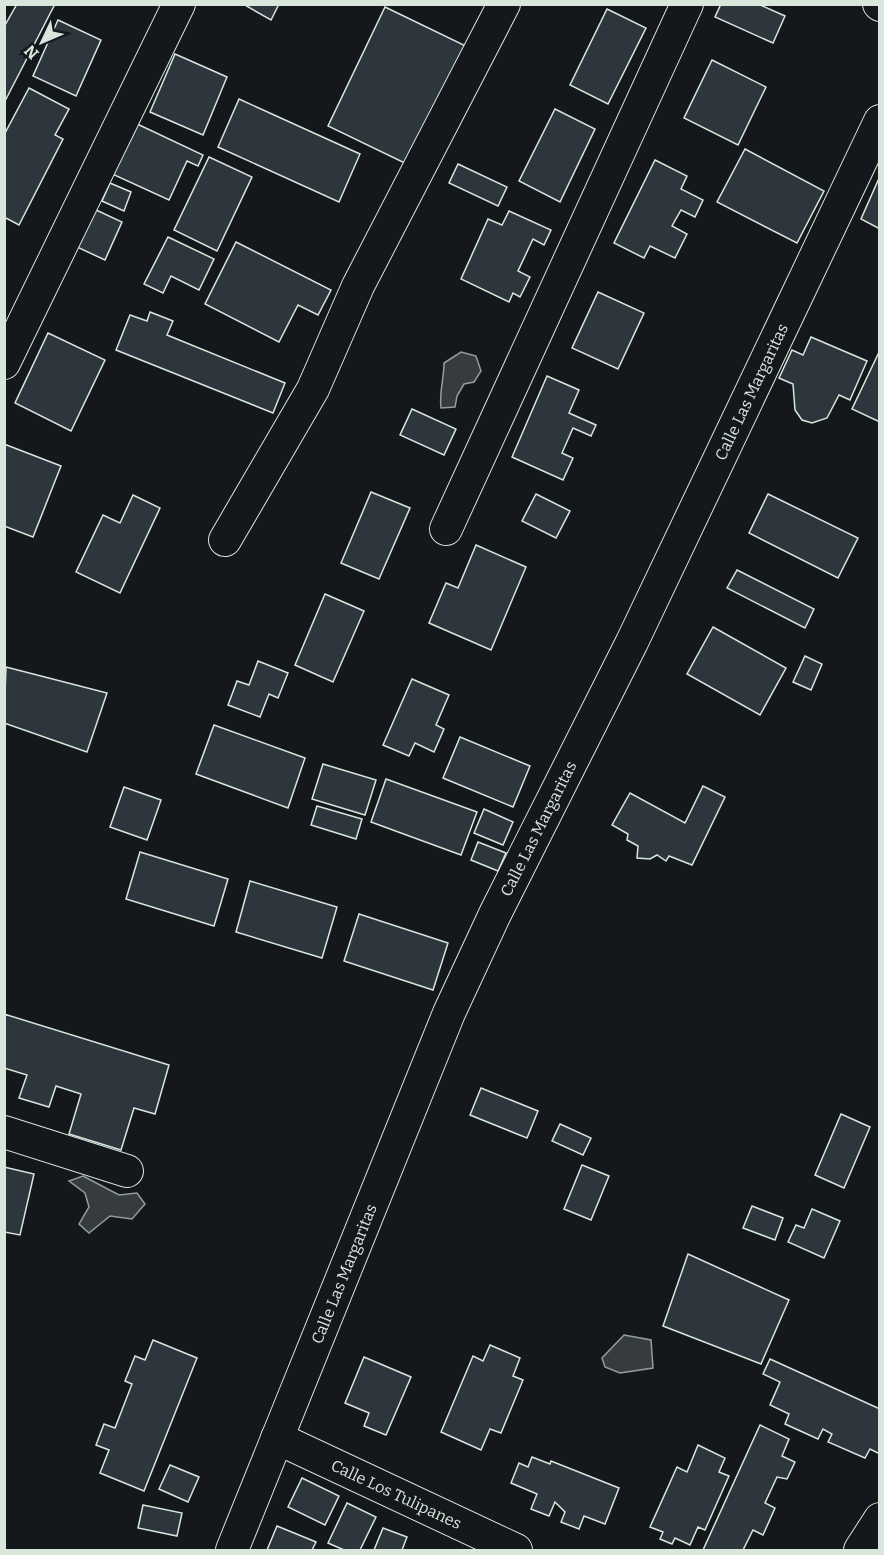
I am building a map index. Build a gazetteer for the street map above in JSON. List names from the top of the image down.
{
  "streets": {
    "street": ["Calle Las Margaritas", "Calle Los Tulipanes"]
  },
  "crossings": [
    ["Calle Las Margaritas", "Calle Los Tulipanes"]
  ],
  "north": "bottom left"
}
